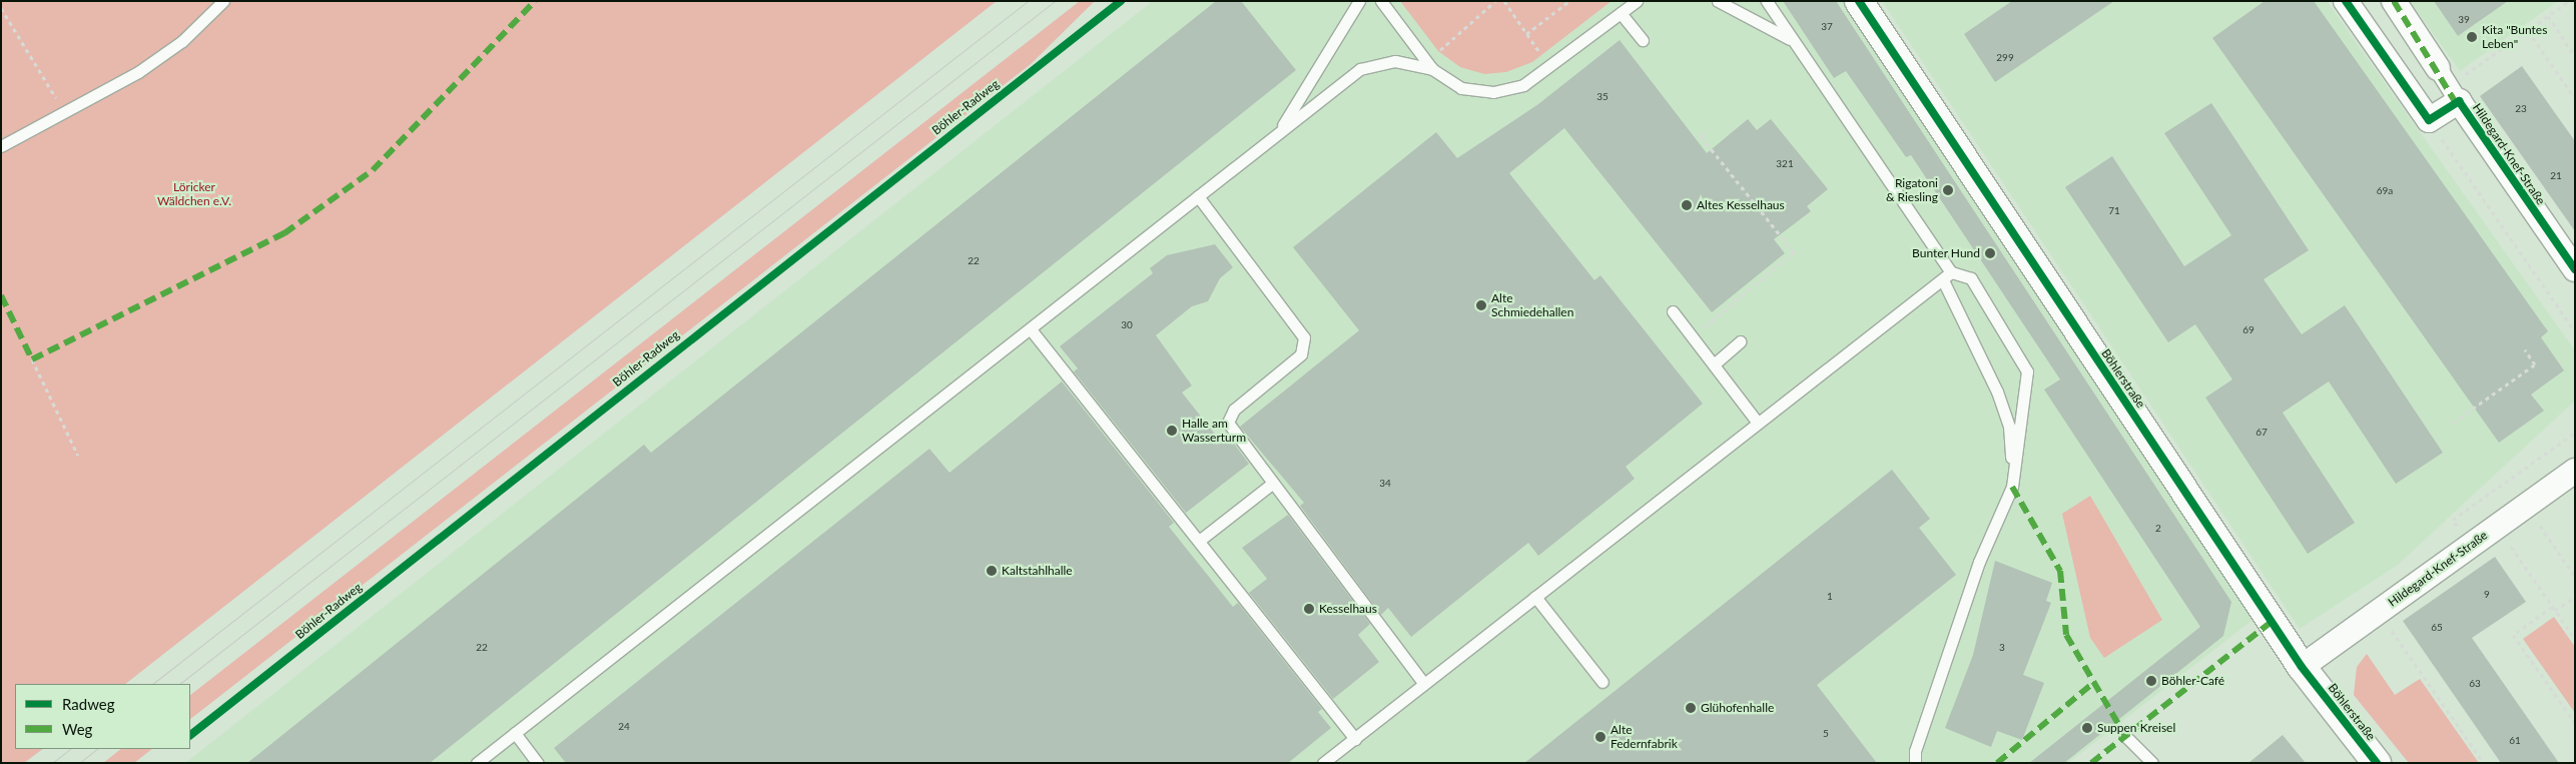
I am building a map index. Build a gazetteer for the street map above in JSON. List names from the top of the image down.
{
  "streets": {
    "street": ["Hildegard-Knef-Straße", "Böhlerstraße"],
    "cycle path": ["Böhler-Radweg"]
  },
  "crossings": [
    ["Hildegard-Knef-Straße", "Böhlerstraße"]
  ],
  "parks": ["Löricker Wäldchen e.V."],
  "places": [
    "Kita \"Buntes Leben\"",
    "Rigatoni & Riesling",
    "Altes Kesselhaus",
    "Bunter Hund",
    "Alte Schmiedehallen",
    "Halle am Wasserturm",
    "Kaltstahlhalle",
    "Kesselhaus",
    "Böhler-Café",
    "Glühofenhalle",
    "Suppen Kreisel",
    "Alte Federnfabrik"
  ],
  "house_numbers": [
    "39",
    "37",
    "299",
    "35",
    "23",
    "321",
    "21",
    "69a",
    "71",
    "22",
    "30",
    "69",
    "67",
    "34",
    "2",
    "9",
    "1",
    "65",
    "22",
    "3",
    "63",
    "24",
    "5",
    "61"
  ],
  "legend": ["Radweg", "Weg"]
}
